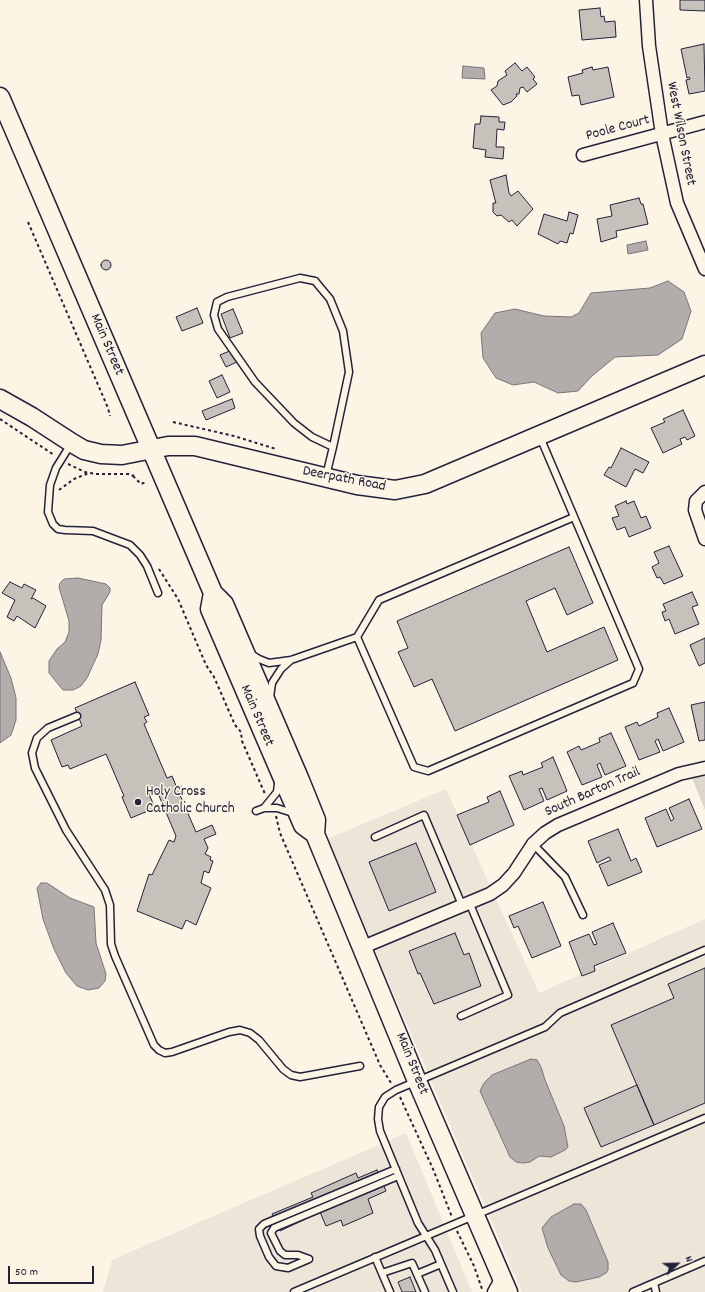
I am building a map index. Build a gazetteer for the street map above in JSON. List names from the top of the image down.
{
  "streets": {
    "main road": ["Main Street", "Deerpath Road"],
    "street": ["Poole Court", "West Wilson Street", "South Barton Trail"]
  },
  "crossings": [
    ["Poole Court", "West Wilson Street"],
    ["Main Street", "Deerpath Road"],
    ["Main Street", "South Barton Trail"]
  ],
  "places": ["Holy Cross Catholic Church"],
  "scale_bar": "50 m",
  "north": "top right"
}
